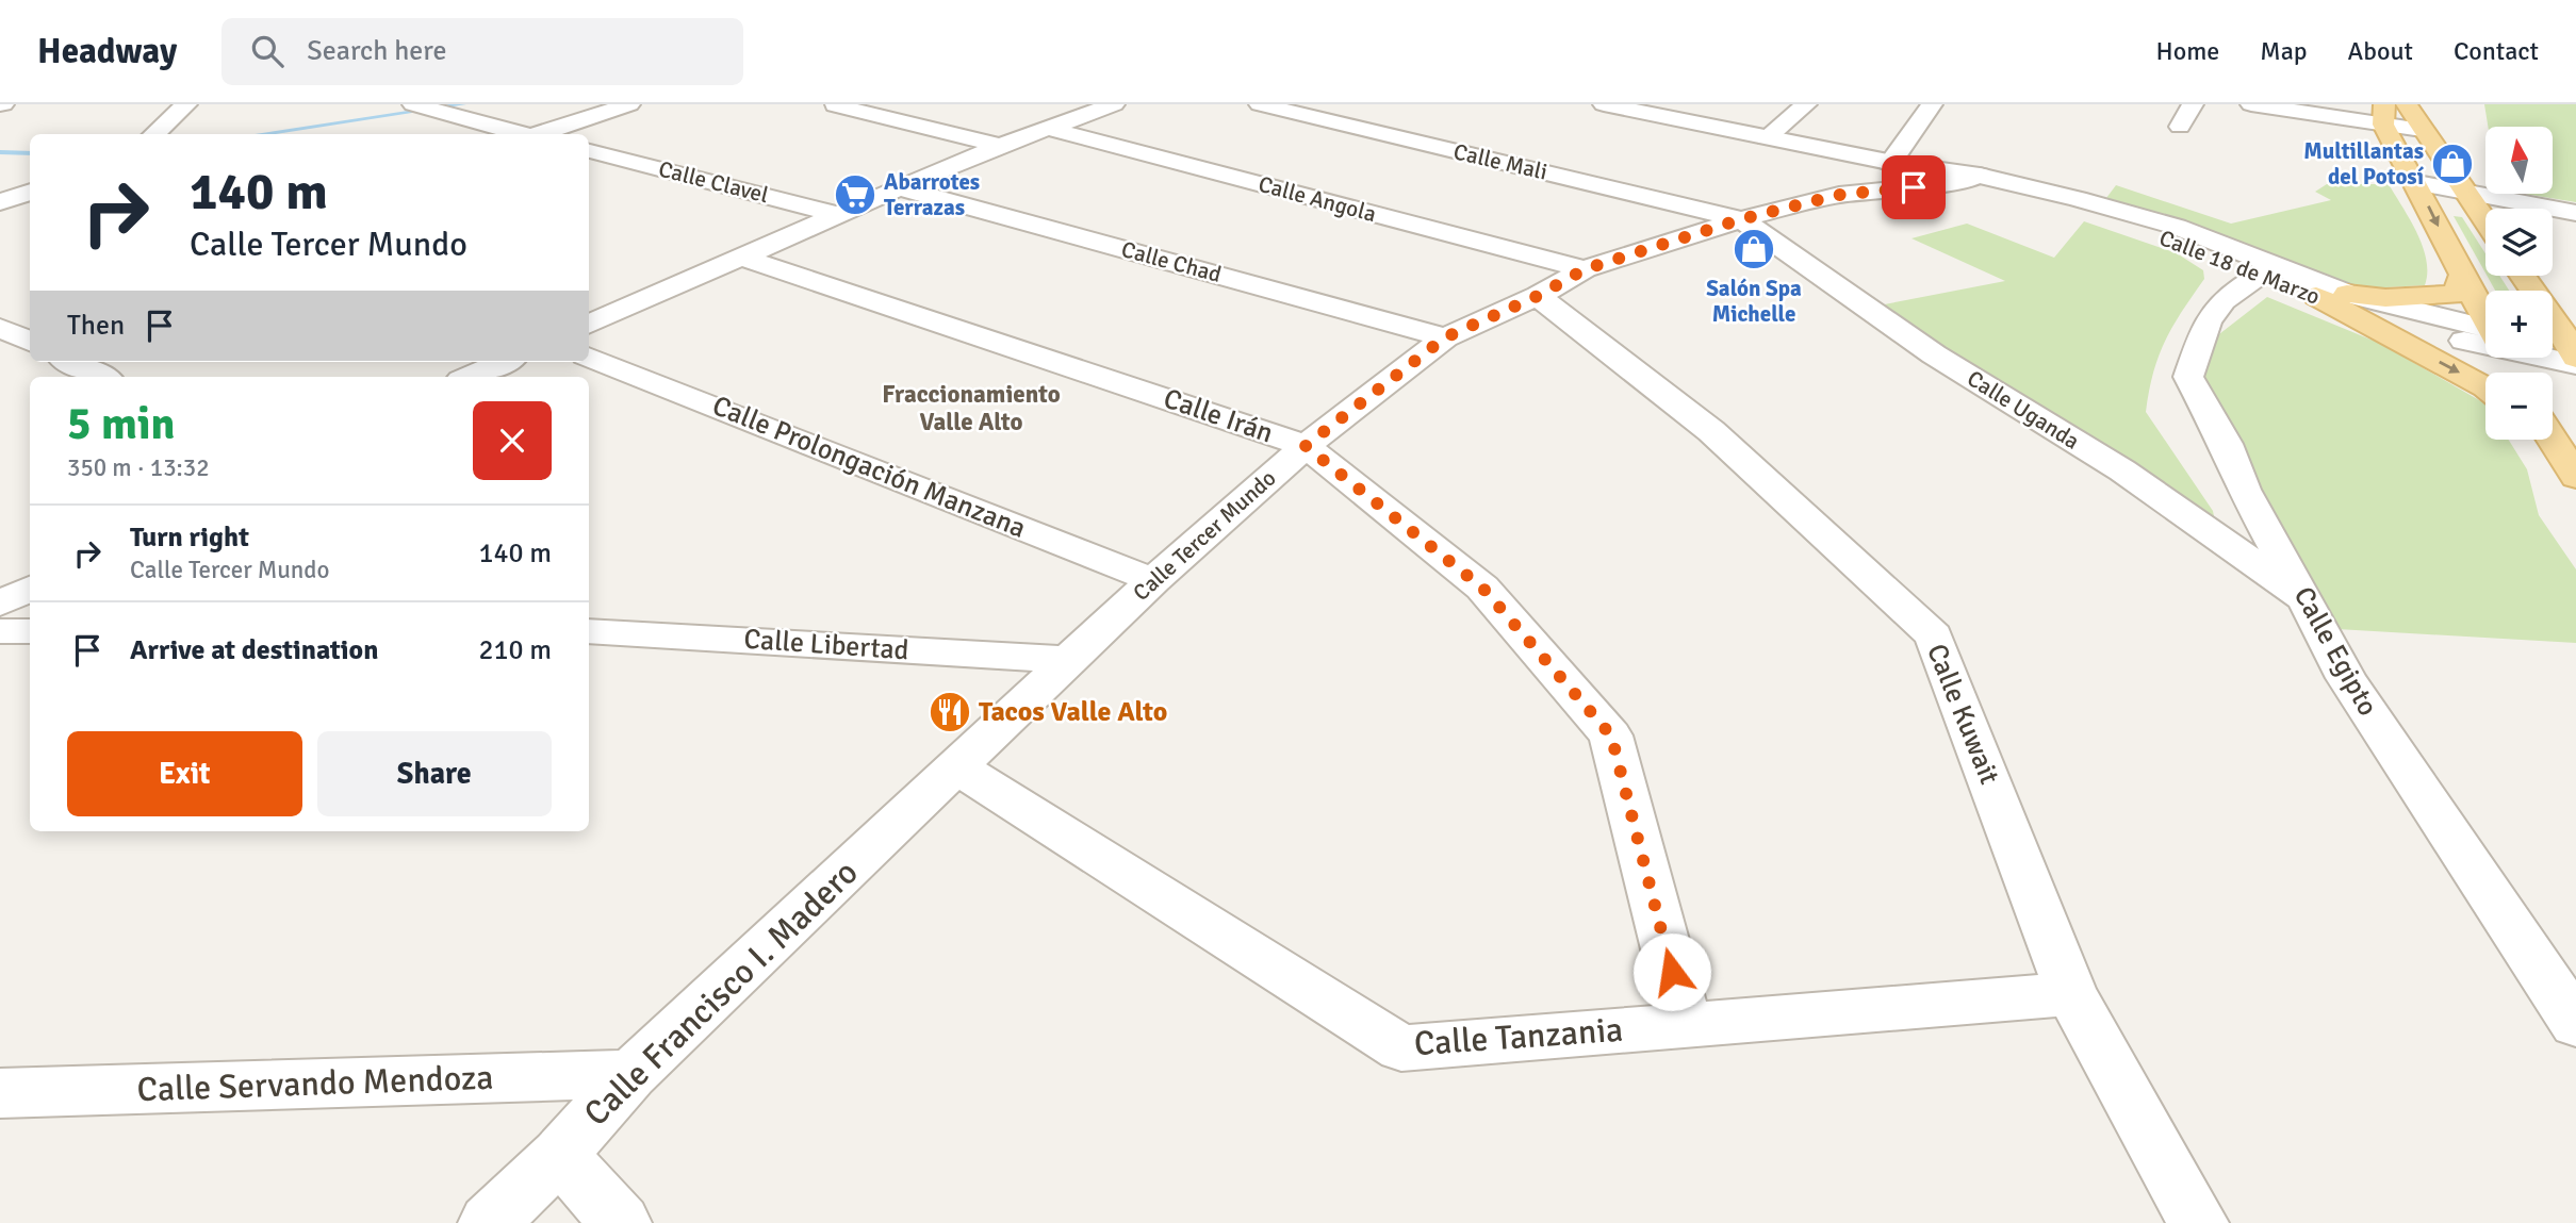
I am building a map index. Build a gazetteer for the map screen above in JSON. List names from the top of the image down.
{
  "streets": {
    "street": [
      "Calle Mali",
      "Calle Clavel",
      "Calle Angola",
      "Calle Chad",
      "Calle 18 de Marzo",
      "Calle Uganda",
      "Calle Irán",
      "Calle Prolongación Manzana",
      "Calle Tercer Mundo",
      "Calle Libertad",
      "Calle Egipto",
      "Calle Kuwait",
      "Calle Francisco I. Madero",
      "Calle Tanzania",
      "Calle Servando Mendoza"
    ]
  },
  "crossings": [
    ["Calle Mali", "Calle Uganda"],
    ["Calle Mali", "Calle Tercer Mundo"],
    ["Calle Angola", "Calle Tercer Mundo"],
    ["Calle Chad", "Calle Tercer Mundo"],
    ["Calle 18 de Marzo", "Calle Tercer Mundo"],
    ["Calle 18 de Marzo", "Calle Egipto"],
    ["Calle Uganda", "Calle Tercer Mundo"],
    ["Calle Uganda", "Calle Egipto"],
    ["Calle Irán", "Calle Tercer Mundo"],
    ["Calle Irán", "Calle Tanzania"],
    ["Calle Prolongación Manzana", "Calle Tercer Mundo"],
    ["Calle Tercer Mundo", "Calle Libertad"],
    ["Calle Tercer Mundo", "Calle Kuwait"],
    ["Calle Tercer Mundo", "Calle Francisco I. Madero"],
    ["Calle Tercer Mundo", "Calle Tanzania"],
    ["Calle Kuwait", "Calle Tanzania"],
    ["Calle Francisco I. Madero", "Calle Tanzania"],
    ["Calle Francisco I. Madero", "Calle Servando Mendoza"]
  ],
  "districts": ["Fraccionamiento Valle Alto"],
  "places": {
    "shop": ["Multillantas del Potosí", "Salón Spa Michelle"],
    "supermarket": ["Abarrotes Terrazas"],
    "restaurant": ["Tacos Valle Alto"]
  },
  "north": "top",
  "page": {
    "header": "Headway",
    "search": "Search here",
    "nav": [
      "Home",
      "Map",
      "About",
      "Contact"
    ],
    "map_buttons": ["+", "−"],
    "turn": ["140 m", "Calle Tercer Mundo"],
    "then": "Then",
    "heading": ["5 min", "350 m · 13:32"],
    "list": [
      {
        "name": "Turn right",
        "note": "Calle Tercer Mundo",
        "value": "140 m"
      },
      {
        "name": "Arrive at destination",
        "value": "210 m"
      }
    ],
    "buttons": ["Exit", "Share"]
  }
}
